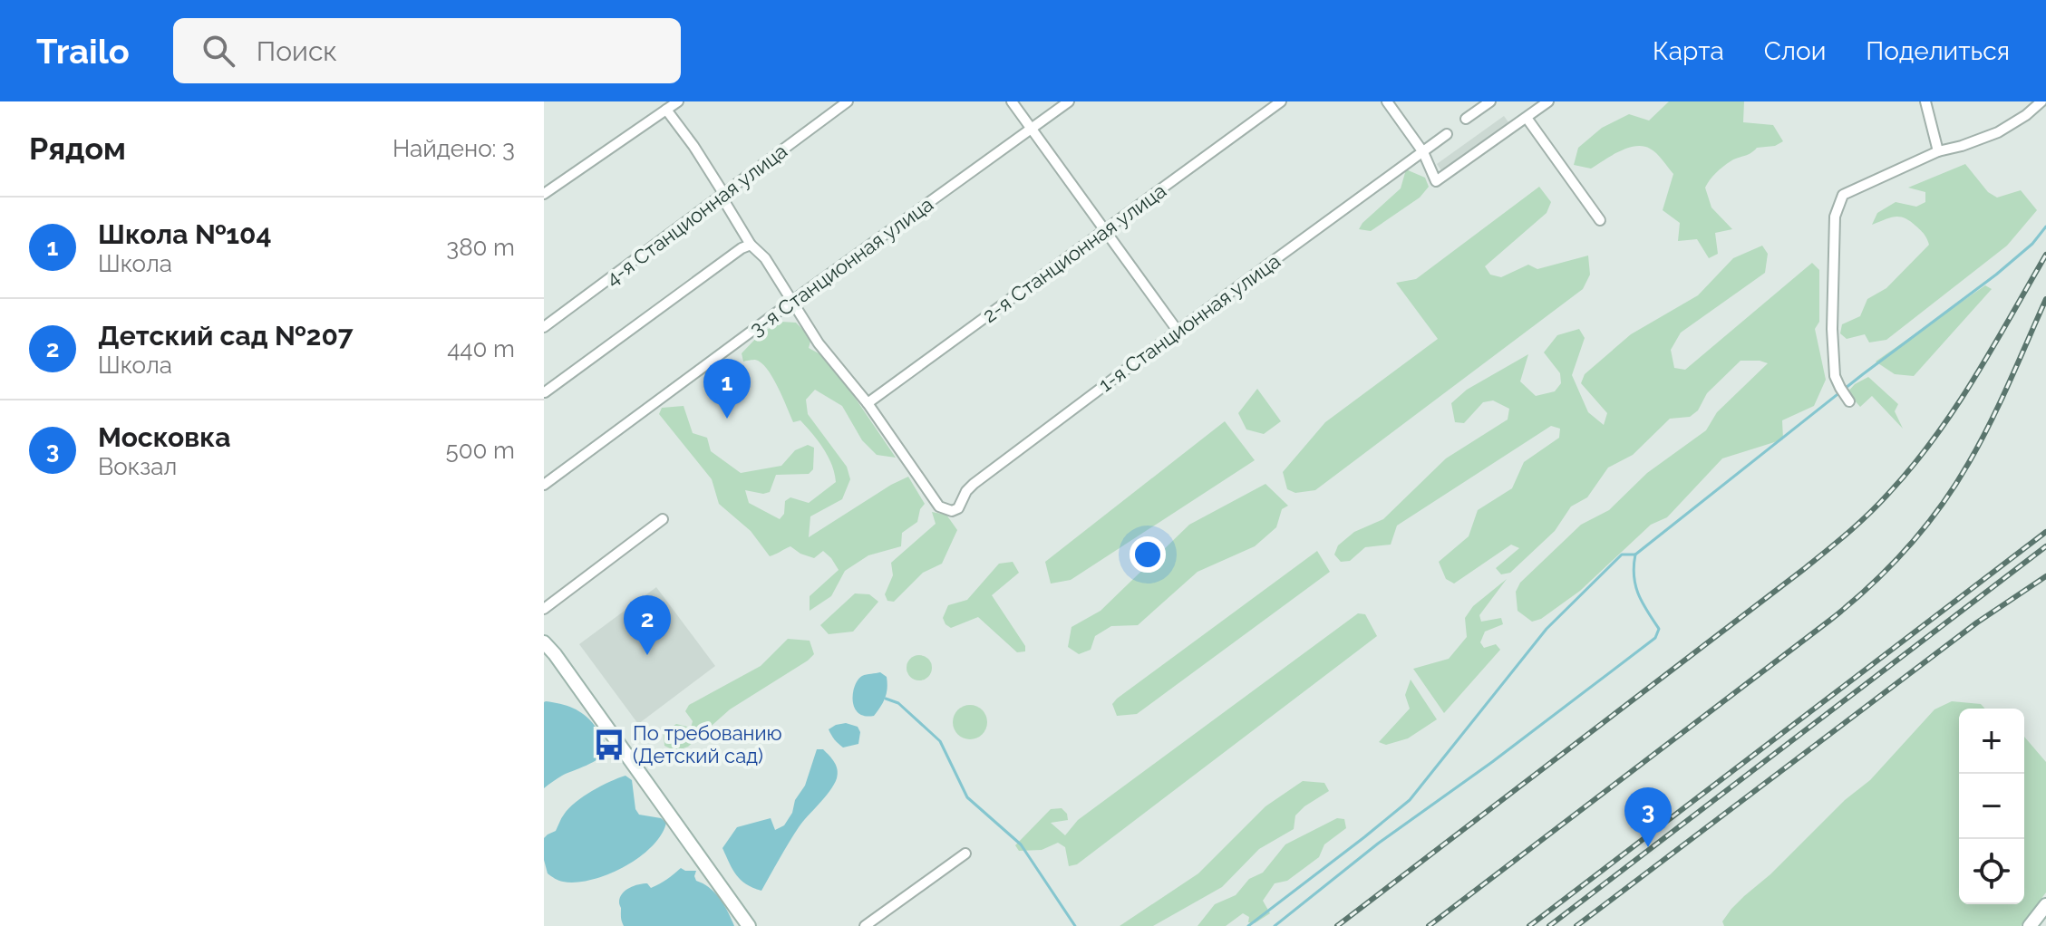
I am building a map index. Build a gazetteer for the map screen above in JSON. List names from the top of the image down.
{
  "streets": {
    "street": [
      "4-я Станционная улица",
      "2-я Станционная улица",
      "3-я Станционная улица",
      "1-я Станционная улица"
    ]
  },
  "crossings": [
    ["2-я Станционная улица", "1-я Станционная улица"]
  ],
  "places": {
    "bus stop": ["По требованию (Детский сад)"]
  },
  "page": {
    "header": "Trailo",
    "search": "Поиск",
    "nav": ["Карта", "Слои", "Поделиться"],
    "heading": ["Рядом", "Найдено: 3"],
    "list": [
      {
        "mark": "1",
        "name": "Школа №104",
        "note": "Школа",
        "value": "380 m"
      },
      {
        "mark": "2",
        "name": "Детский сад №207",
        "note": "Школа",
        "value": "440 m"
      },
      {
        "mark": "3",
        "name": "Московка",
        "note": "Вокзал",
        "value": "500 m"
      }
    ],
    "pins": ["1", "2", "3"],
    "map_buttons": ["+", "−"]
  }
}
